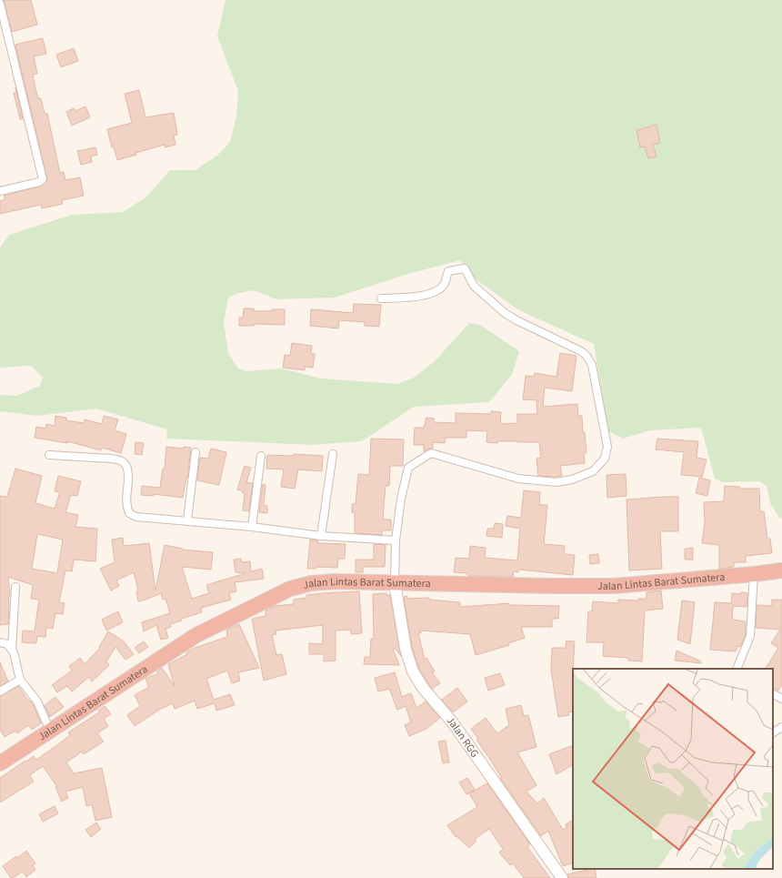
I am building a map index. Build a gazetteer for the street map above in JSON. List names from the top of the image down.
{
  "streets": {
    "highway": ["Jalan Lintas Barat Sumatera"],
    "street": ["Jalan RGG"]
  },
  "crossings": [
    ["Jalan Lintas Barat Sumatera", "Jalan RGG"]
  ]
}
